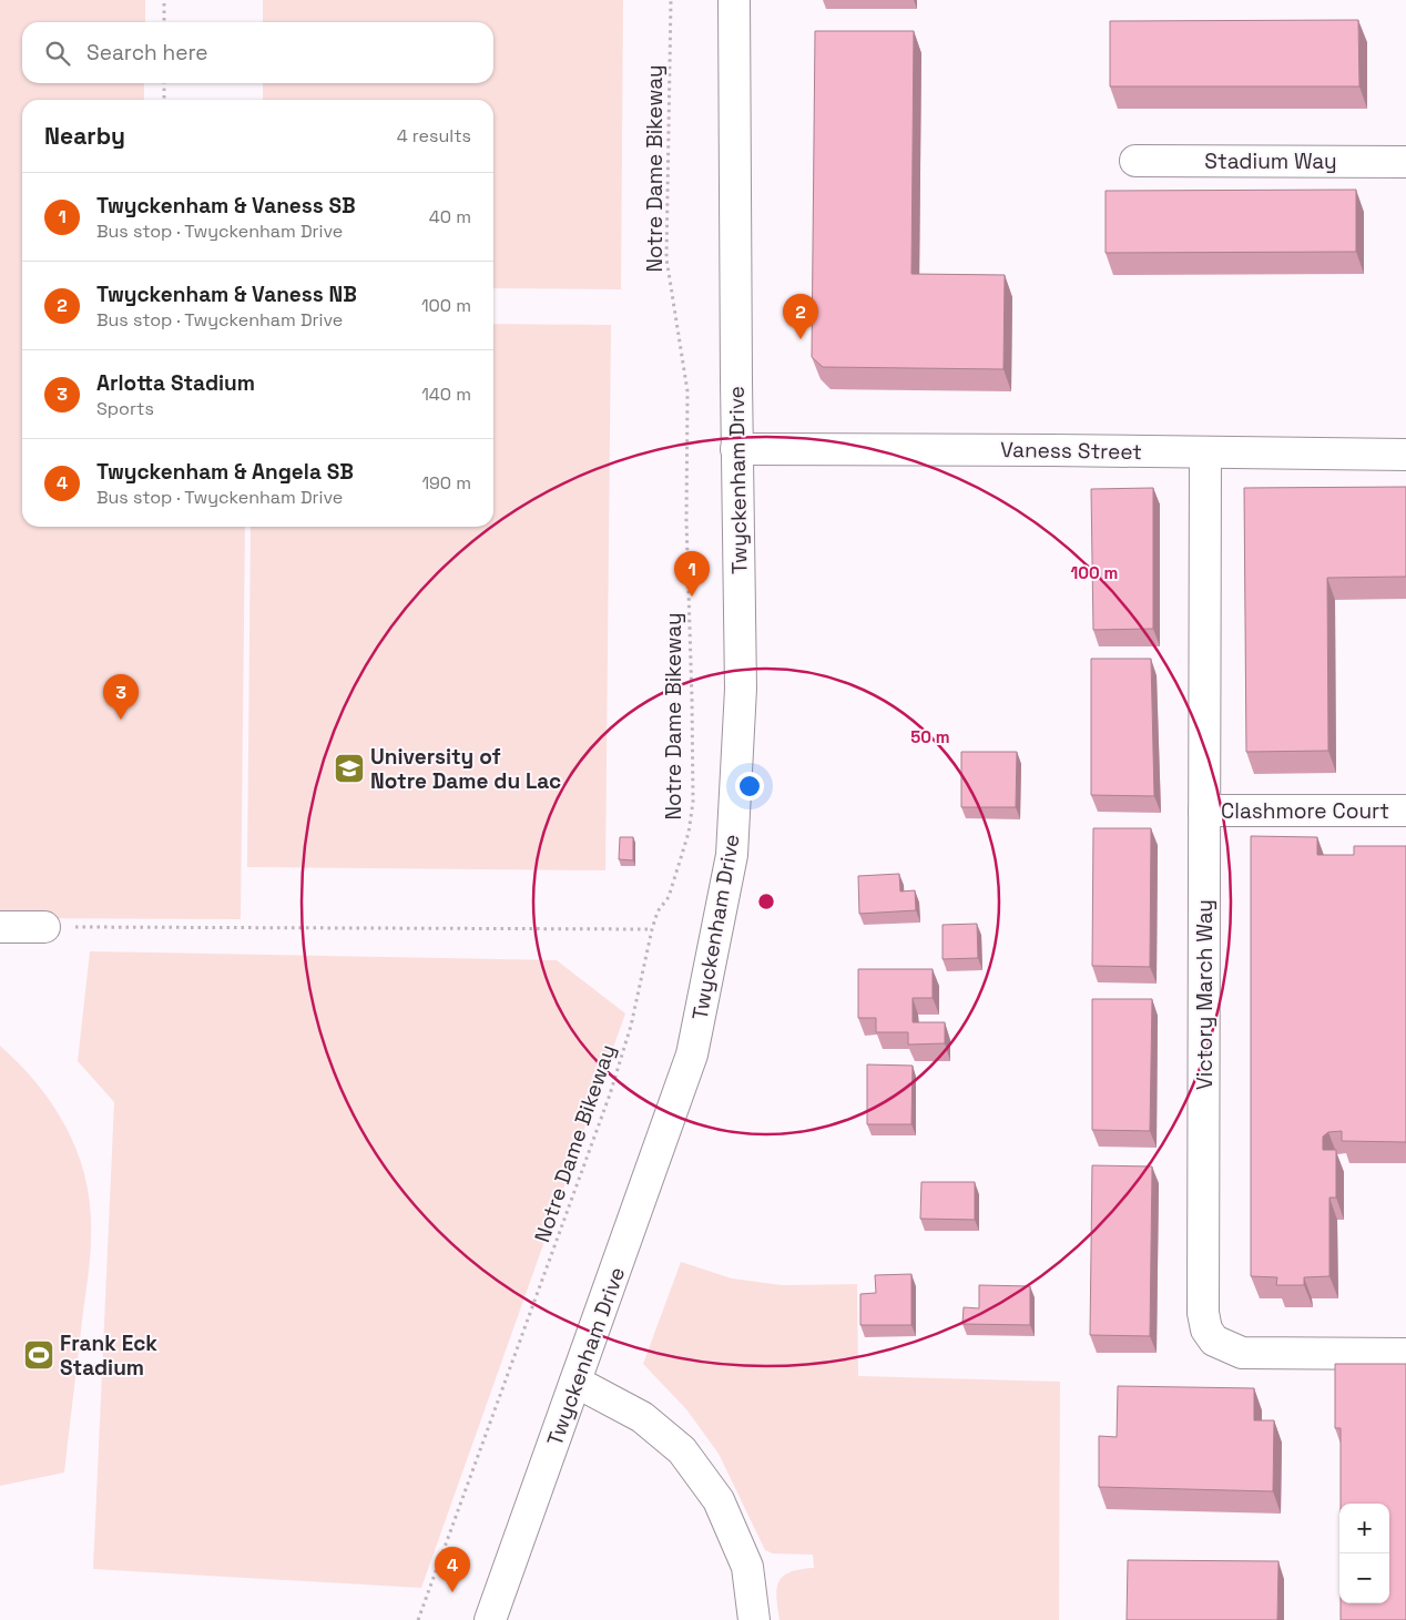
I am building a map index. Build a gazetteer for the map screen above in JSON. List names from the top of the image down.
{
  "streets": {
    "street": [
      "Stadium Way",
      "Vaness Street",
      "Twyckenham Drive",
      "Clashmore Court",
      "Victory March Way"
    ],
    "path": ["Notre Dame Bikeway"]
  },
  "crossings": [
    ["Vaness Street", "Twyckenham Drive"],
    ["Vaness Street", "Victory March Way"],
    ["Clashmore Court", "Victory March Way"]
  ],
  "places": {
    "school or university": ["University of Notre Dame du Lac"],
    "sports": ["Frank Eck Stadium"]
  },
  "page": {
    "search": "Search here",
    "heading": ["Nearby", "4 results"],
    "list": [
      {
        "mark": "1",
        "name": "Twyckenham & Vaness SB",
        "note": "Bus stop · Twyckenham Drive",
        "value": "40 m"
      },
      {
        "mark": "2",
        "name": "Twyckenham & Vaness NB",
        "note": "Bus stop · Twyckenham Drive",
        "value": "100 m"
      },
      {
        "mark": "3",
        "name": "Arlotta Stadium",
        "note": "Sports",
        "value": "140 m"
      },
      {
        "mark": "4",
        "name": "Twyckenham & Angela SB",
        "note": "Bus stop · Twyckenham Drive",
        "value": "190 m"
      }
    ],
    "pins": [
      "2",
      "1",
      "3",
      "4"
    ],
    "map_buttons": ["+", "−"]
  },
  "rings": ["100 m", "50 m"]
}
